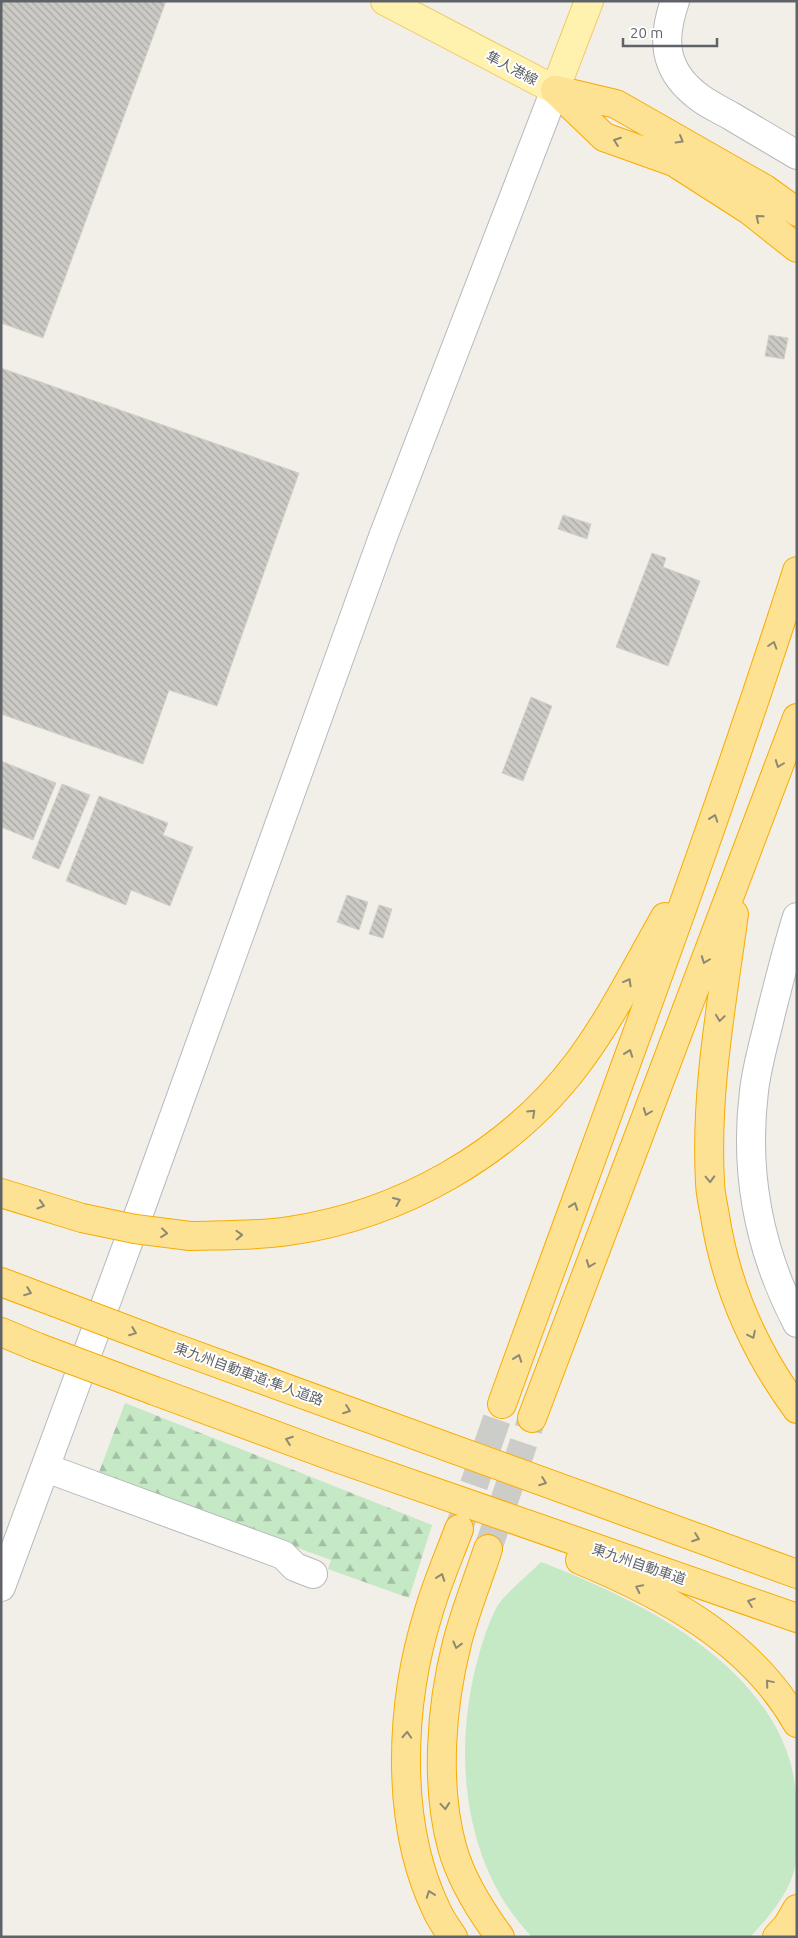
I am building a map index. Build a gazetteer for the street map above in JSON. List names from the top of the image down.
{
  "streets": {
    "highway": ["東九州自動車道;隼人道路", "東九州自動車道"],
    "main road": ["隼人港線"]
  },
  "scale_bar": "20 m"
}
